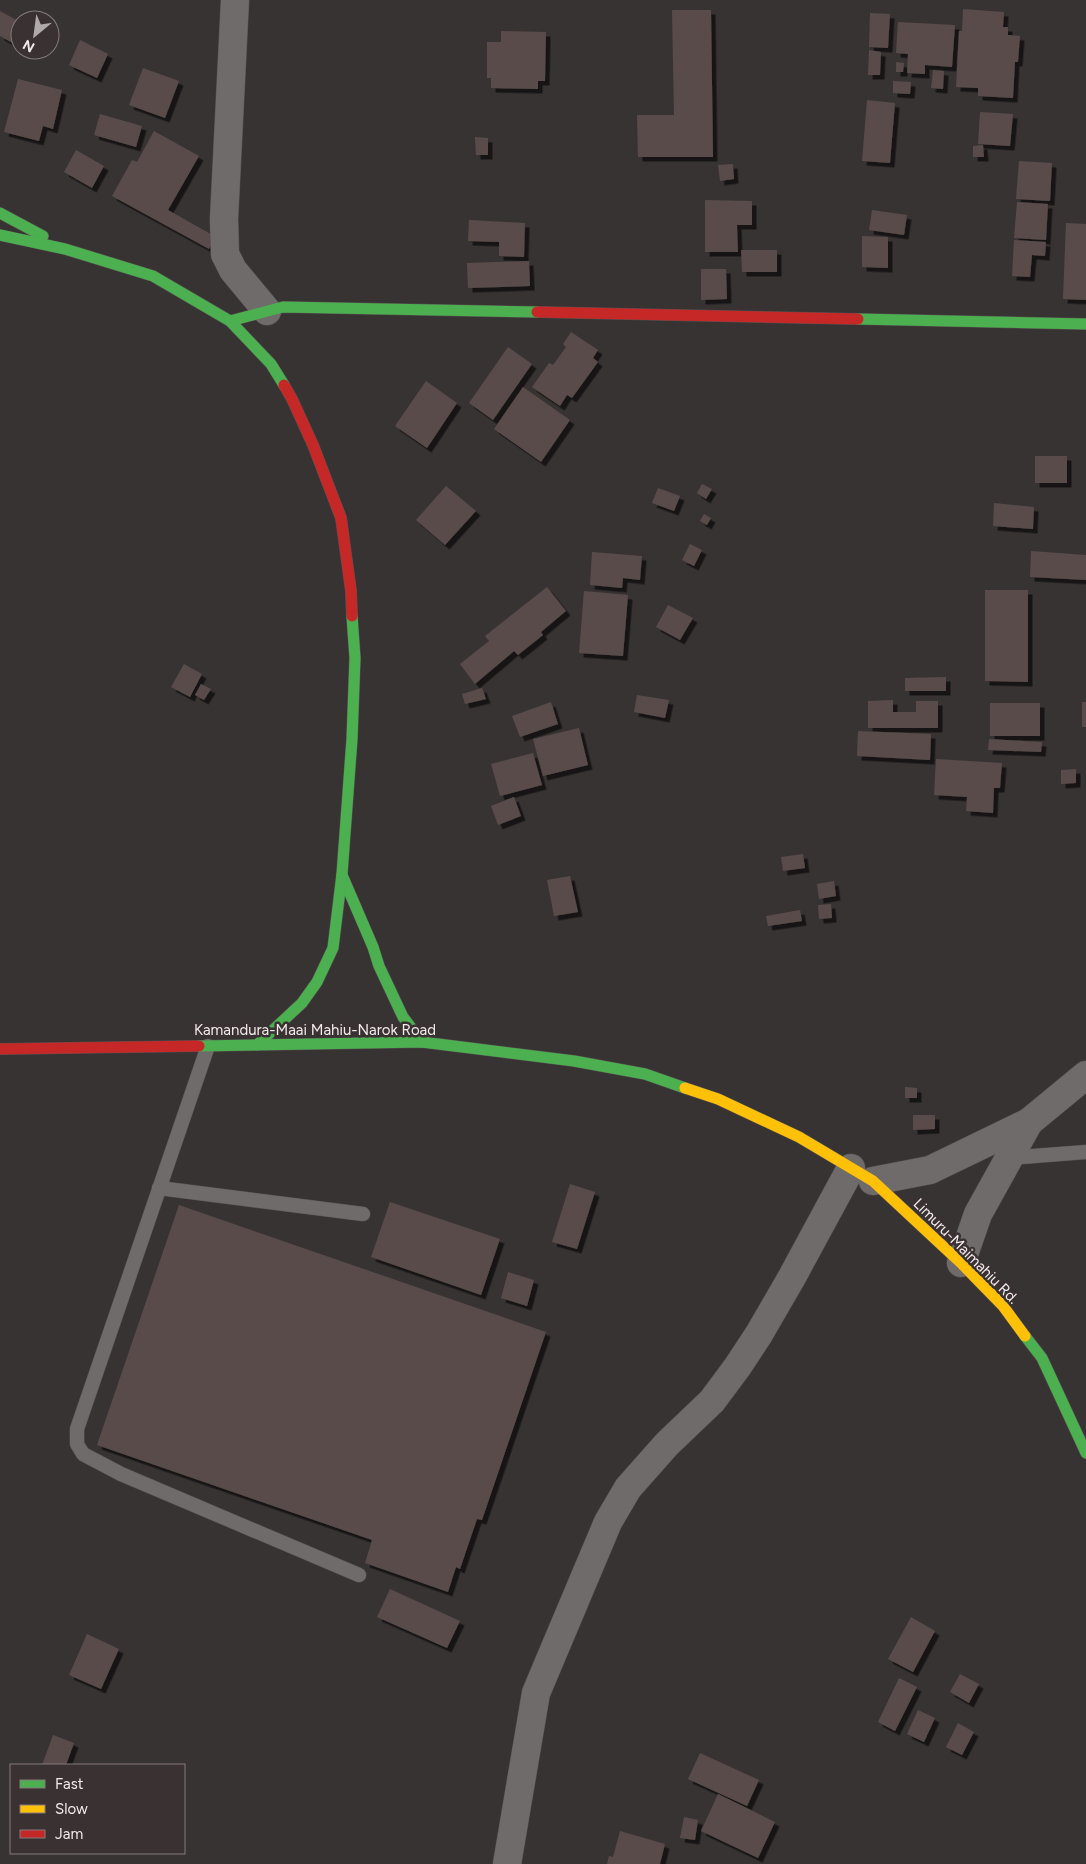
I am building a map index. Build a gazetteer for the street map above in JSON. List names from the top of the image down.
{
  "streets": {
    "main road": ["Kamandura-Maai Mahiu-Narok Road", "Limuru-Maimahiu Rd."]
  },
  "crossings": [
    ["Kamandura-Maai Mahiu-Narok Road", "Limuru-Maimahiu Rd."]
  ],
  "legend": ["Fast", "Slow", "Jam"],
  "north": "bottom left"
}
